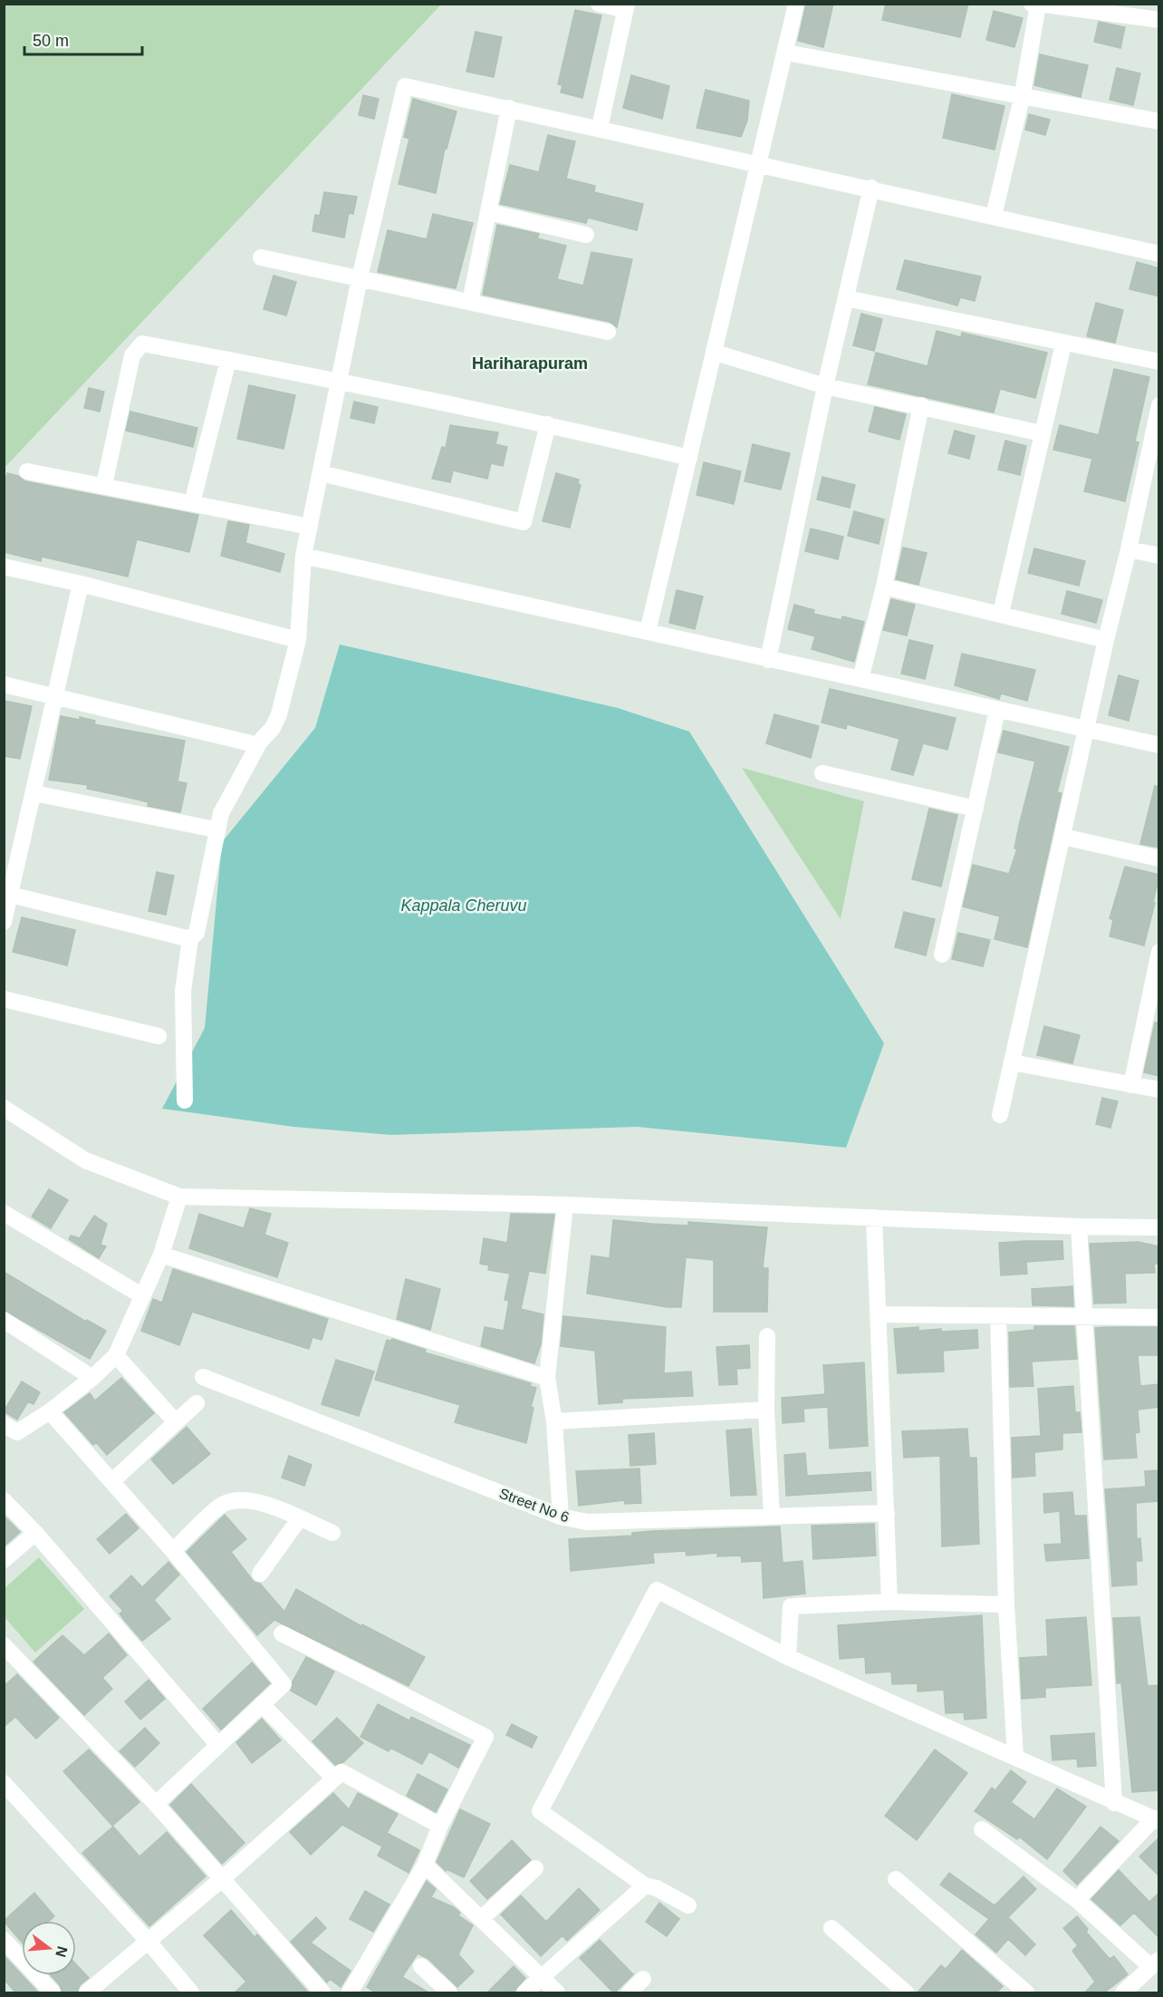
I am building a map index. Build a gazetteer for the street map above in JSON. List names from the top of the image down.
{
  "streets": {
    "street": ["Street No 6"]
  },
  "districts": ["Hariharapuram"],
  "water": ["Kappala Cheruvu"],
  "scale_bar": "50 m",
  "north": "right"
}
